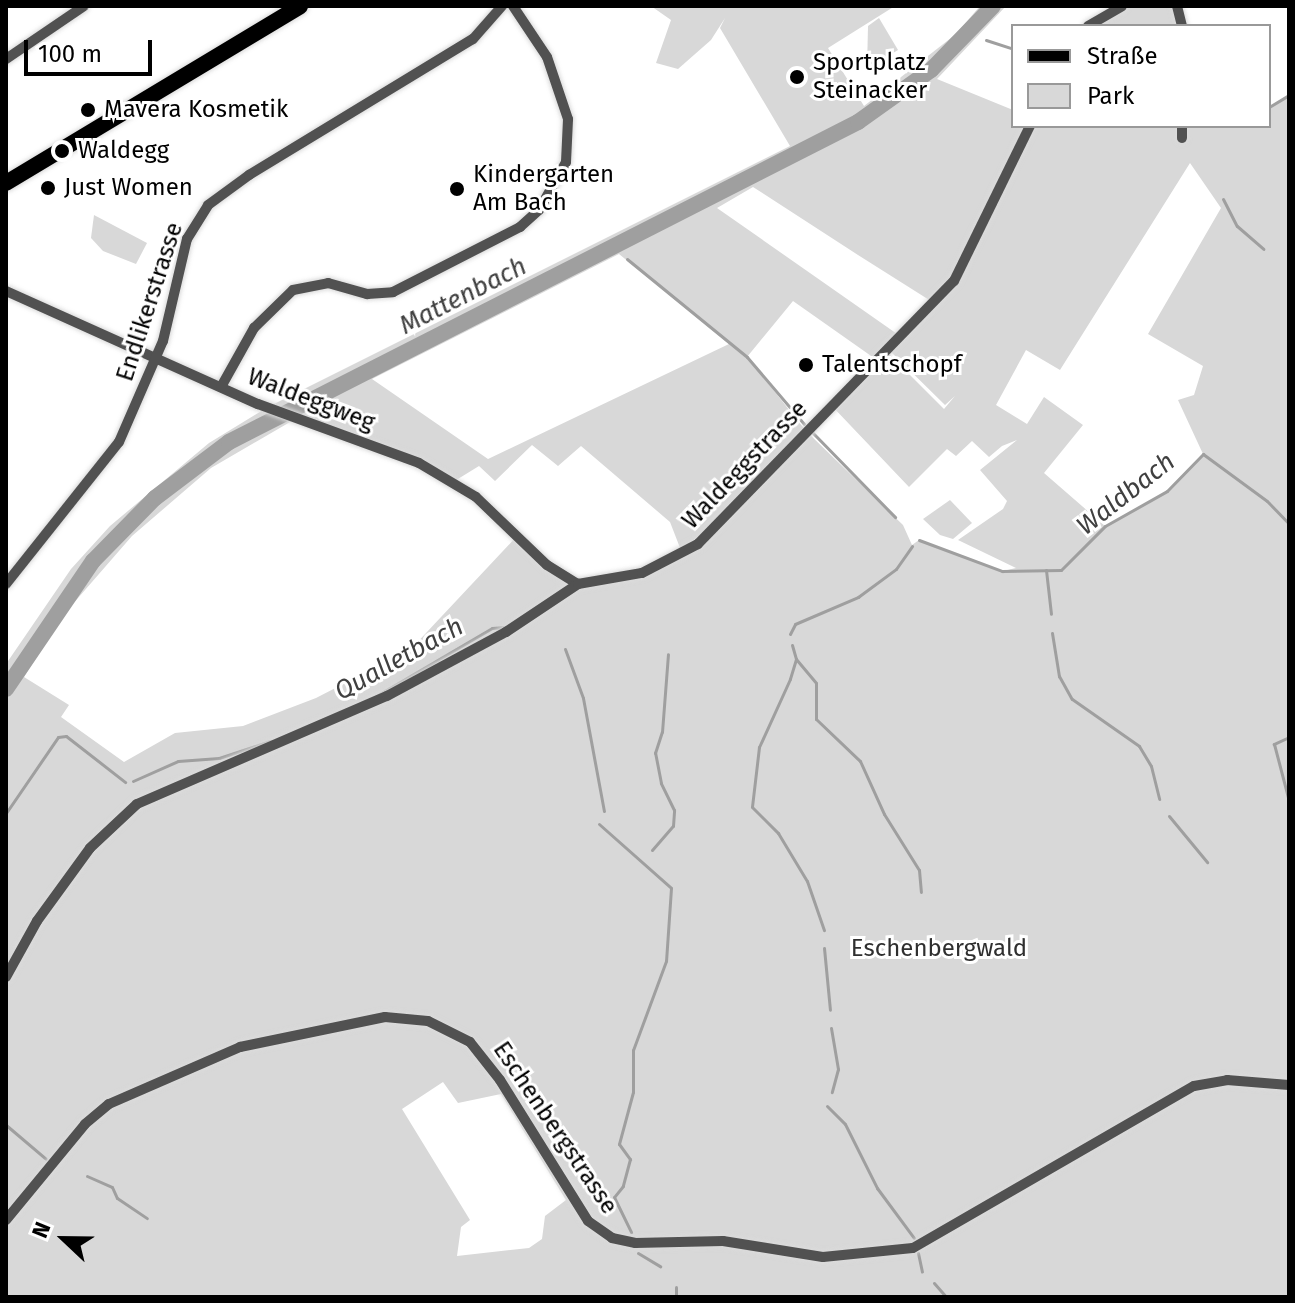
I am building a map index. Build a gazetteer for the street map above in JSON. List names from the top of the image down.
{
  "streets": {
    "street": [
      "Endlikerstrasse",
      "Waldeggweg",
      "Waldeggstrasse",
      "Eschenbergstrasse"
    ]
  },
  "crossings": [
    ["Endlikerstrasse", "Waldeggweg"],
    ["Waldeggweg", "Waldeggstrasse"]
  ],
  "water": ["Mattenbach", "Waldbach", "Qualletbach"],
  "parks": ["Eschenbergwald"],
  "places": [
    "Sportplatz Steinacker",
    "Mavera Kosmetik",
    "Waldegg",
    "Just Women",
    "Kindergarten Am Bach",
    "Talentschopf"
  ],
  "legend": ["Straße", "Park"],
  "scale_bar": "100 m",
  "north": "left"
}
